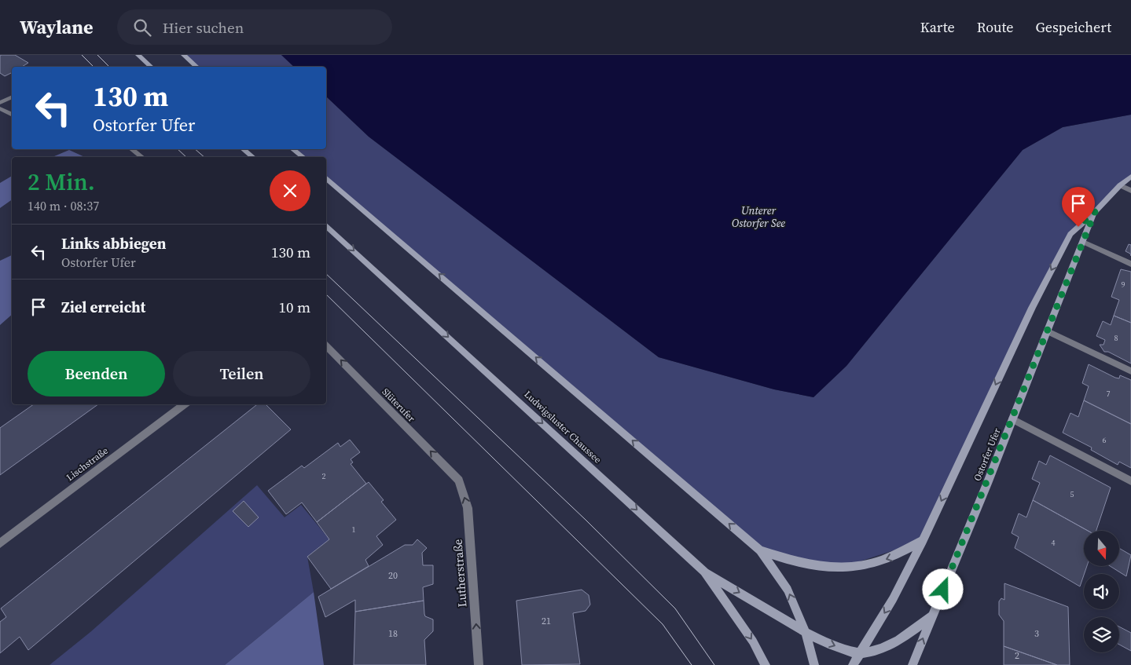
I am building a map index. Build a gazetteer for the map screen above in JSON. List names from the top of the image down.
{
  "streets": {
    "street": [
      "Slüterufer",
      "Ludwigsluster Chaussee",
      "Ostorfer Ufer",
      "Lischstraße",
      "Lutherstraße"
    ]
  },
  "crossings": [
    ["Slüterufer", "Lutherstraße"]
  ],
  "one_way": ["Slüterufer", "Lutherstraße"],
  "water": ["Unterer Ostorfer See"],
  "house_numbers": [
    "9",
    "8",
    "7",
    "6",
    "2",
    "5",
    "1",
    "4",
    "20",
    "21",
    "18",
    "3",
    "2"
  ],
  "north": "bottom",
  "page": {
    "header": "Waylane",
    "search": "Hier suchen",
    "nav": ["Karte", "Route", "Gespeichert"],
    "turn": ["130 m", "Ostorfer Ufer"],
    "heading": ["2 Min.", "140 m · 08:37"],
    "list": [
      {
        "name": "Links abbiegen",
        "note": "Ostorfer Ufer",
        "value": "130 m"
      },
      {
        "name": "Ziel erreicht",
        "value": "10 m"
      }
    ],
    "buttons": ["Beenden", "Teilen"]
  }
}
